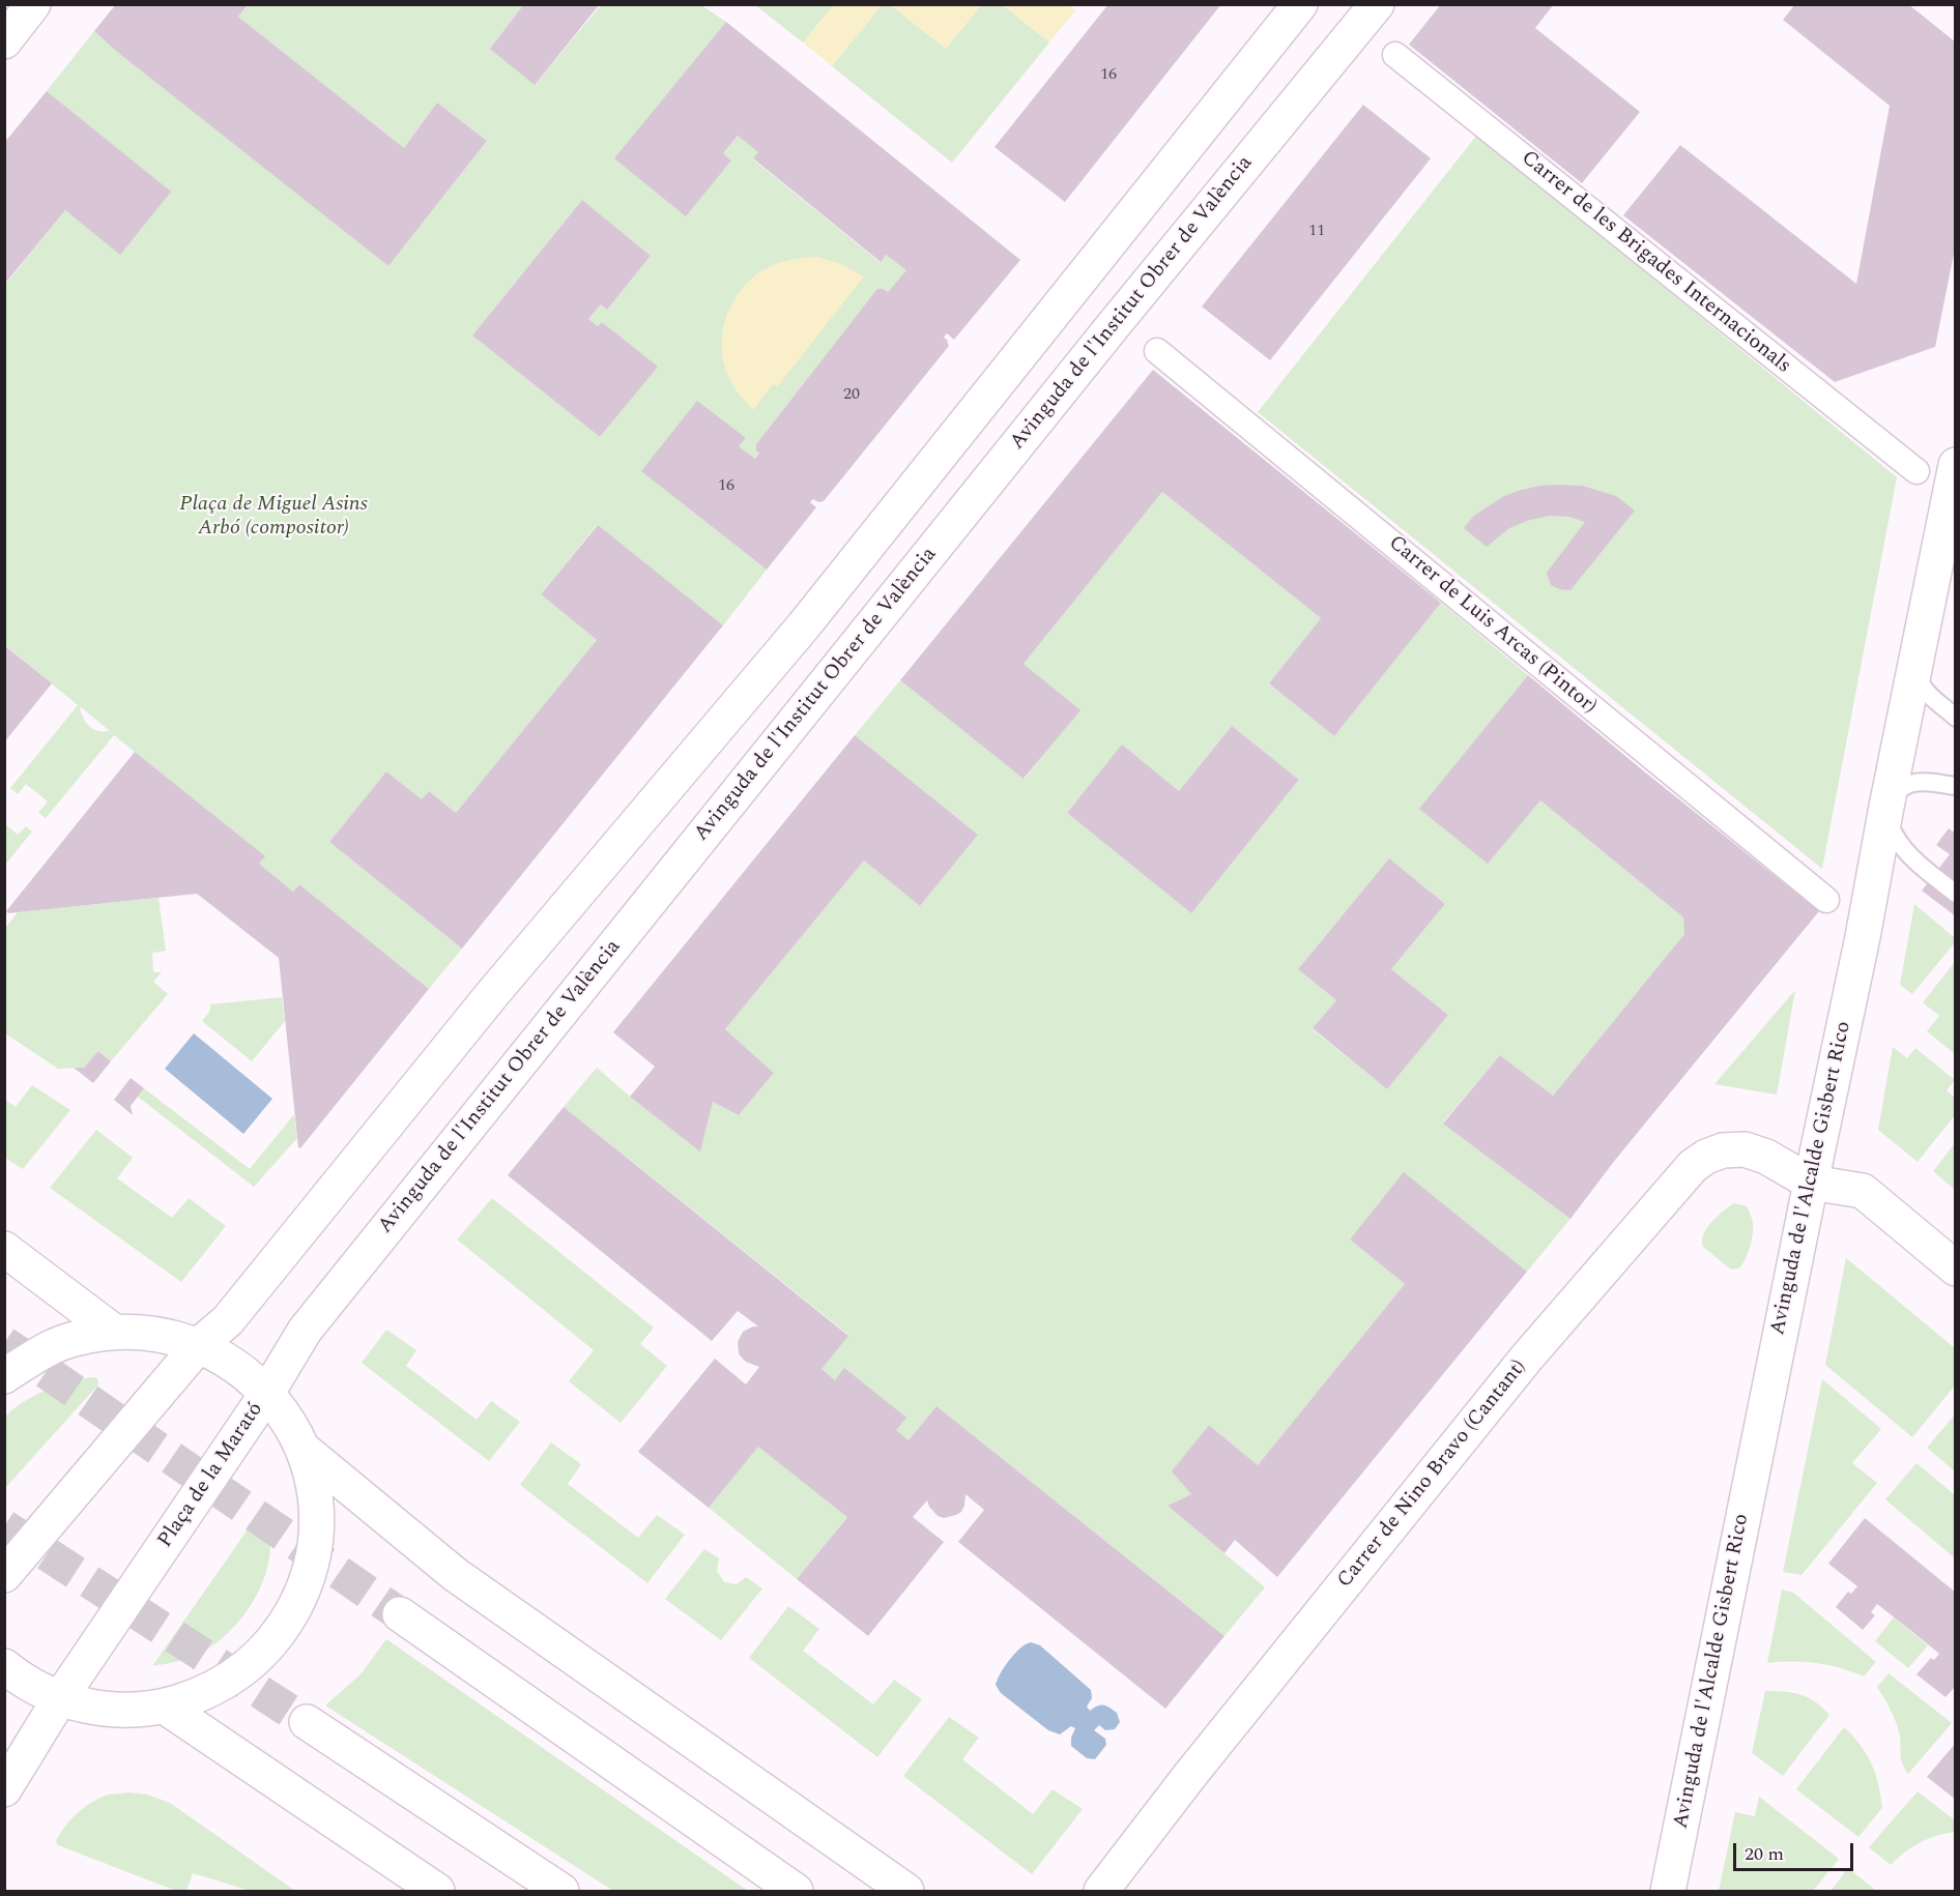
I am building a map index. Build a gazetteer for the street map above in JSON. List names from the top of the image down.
{
  "streets": {
    "main road": [
      "Avinguda de l'Institut Obrer de València",
      "Avinguda de l'Alcalde Gisbert Rico",
      "Carrer de Nino Bravo (Cantant)",
      "Plaça de la Marató"
    ],
    "street": ["Carrer de les Brigades Internacionals", "Carrer de Luis Arcas (Pintor)"]
  },
  "crossings": [
    ["Avinguda de l'Institut Obrer de València", "Plaça de la Marató"],
    ["Avinguda de l'Alcalde Gisbert Rico", "Carrer de Nino Bravo (Cantant)"]
  ],
  "parks": ["Plaça de Miguel Asins Arbó (compositor)"],
  "house_numbers": [
    "16",
    "11",
    "20",
    "16"
  ],
  "scale_bar": "20 m"
}
